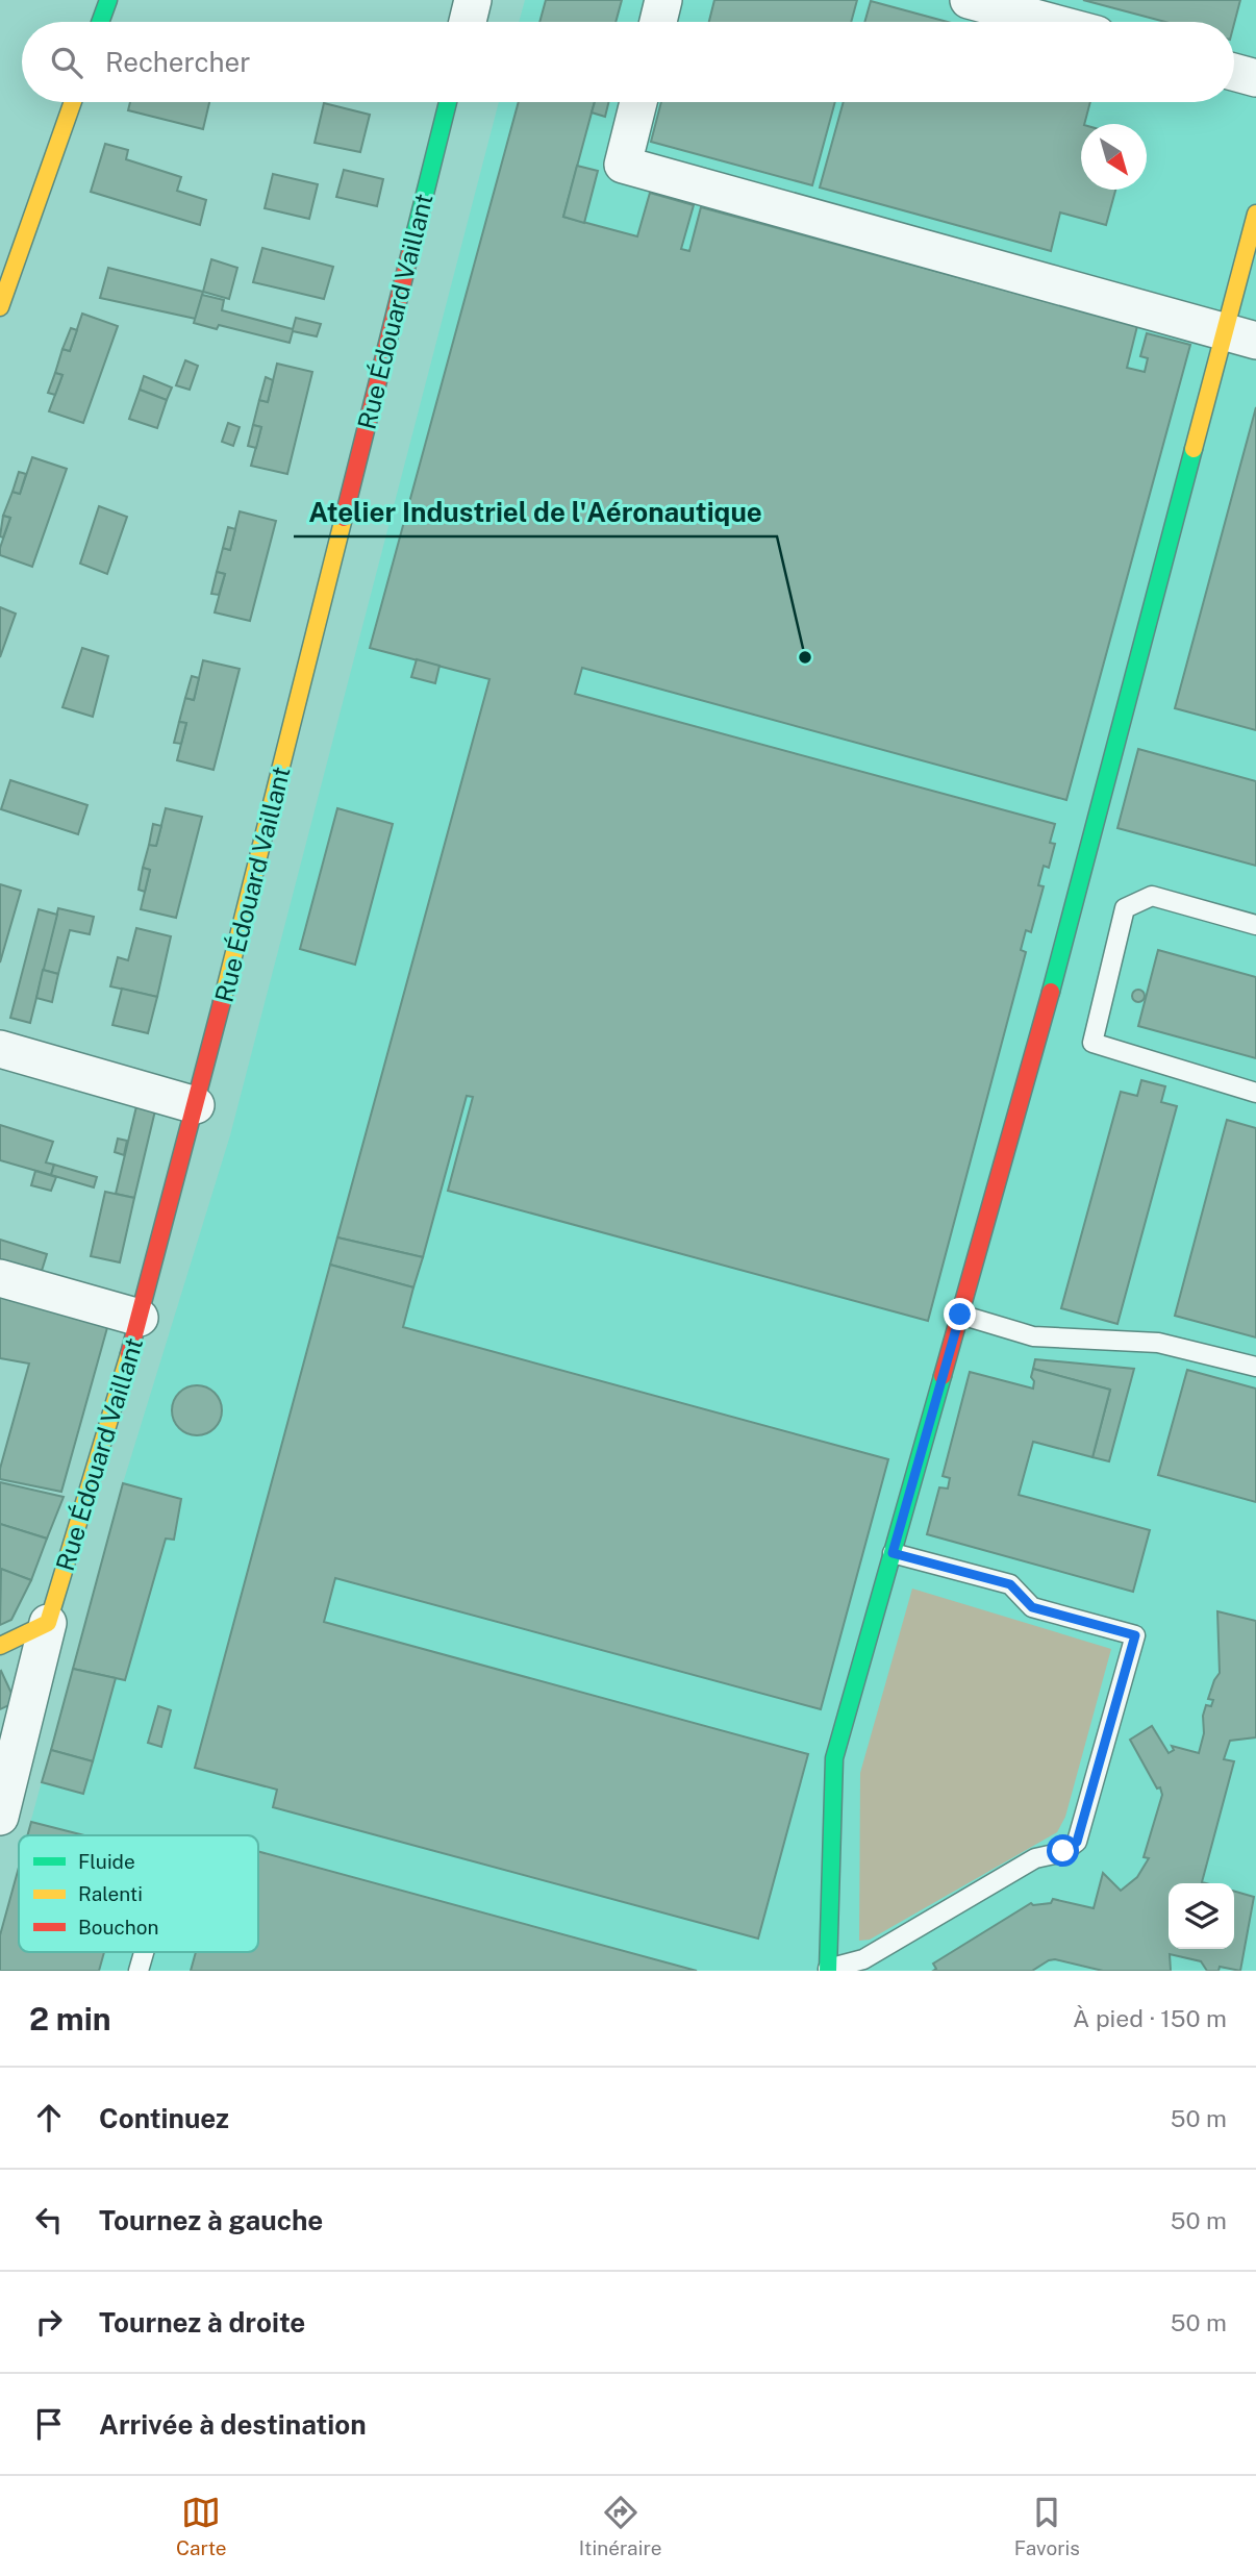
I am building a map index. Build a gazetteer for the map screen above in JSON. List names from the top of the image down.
{
  "streets": {
    "street": ["Rue Édouard Vaillant"]
  },
  "places": ["Atelier Industriel de l'Aéronautique"],
  "legend": ["Fluide", "Ralenti", "Bouchon"],
  "north": "bottom right",
  "page": {
    "search": "Rechercher",
    "heading": ["2 min", "À pied · 150 m"],
    "list": [
      ["Continuez", "50 m"],
      ["Tournez à gauche", "50 m"],
      ["Tournez à droite", "50 m"],
      "Arrivée à destination"
    ],
    "nav": ["Carte", "Itinéraire", "Favoris"]
  }
}
